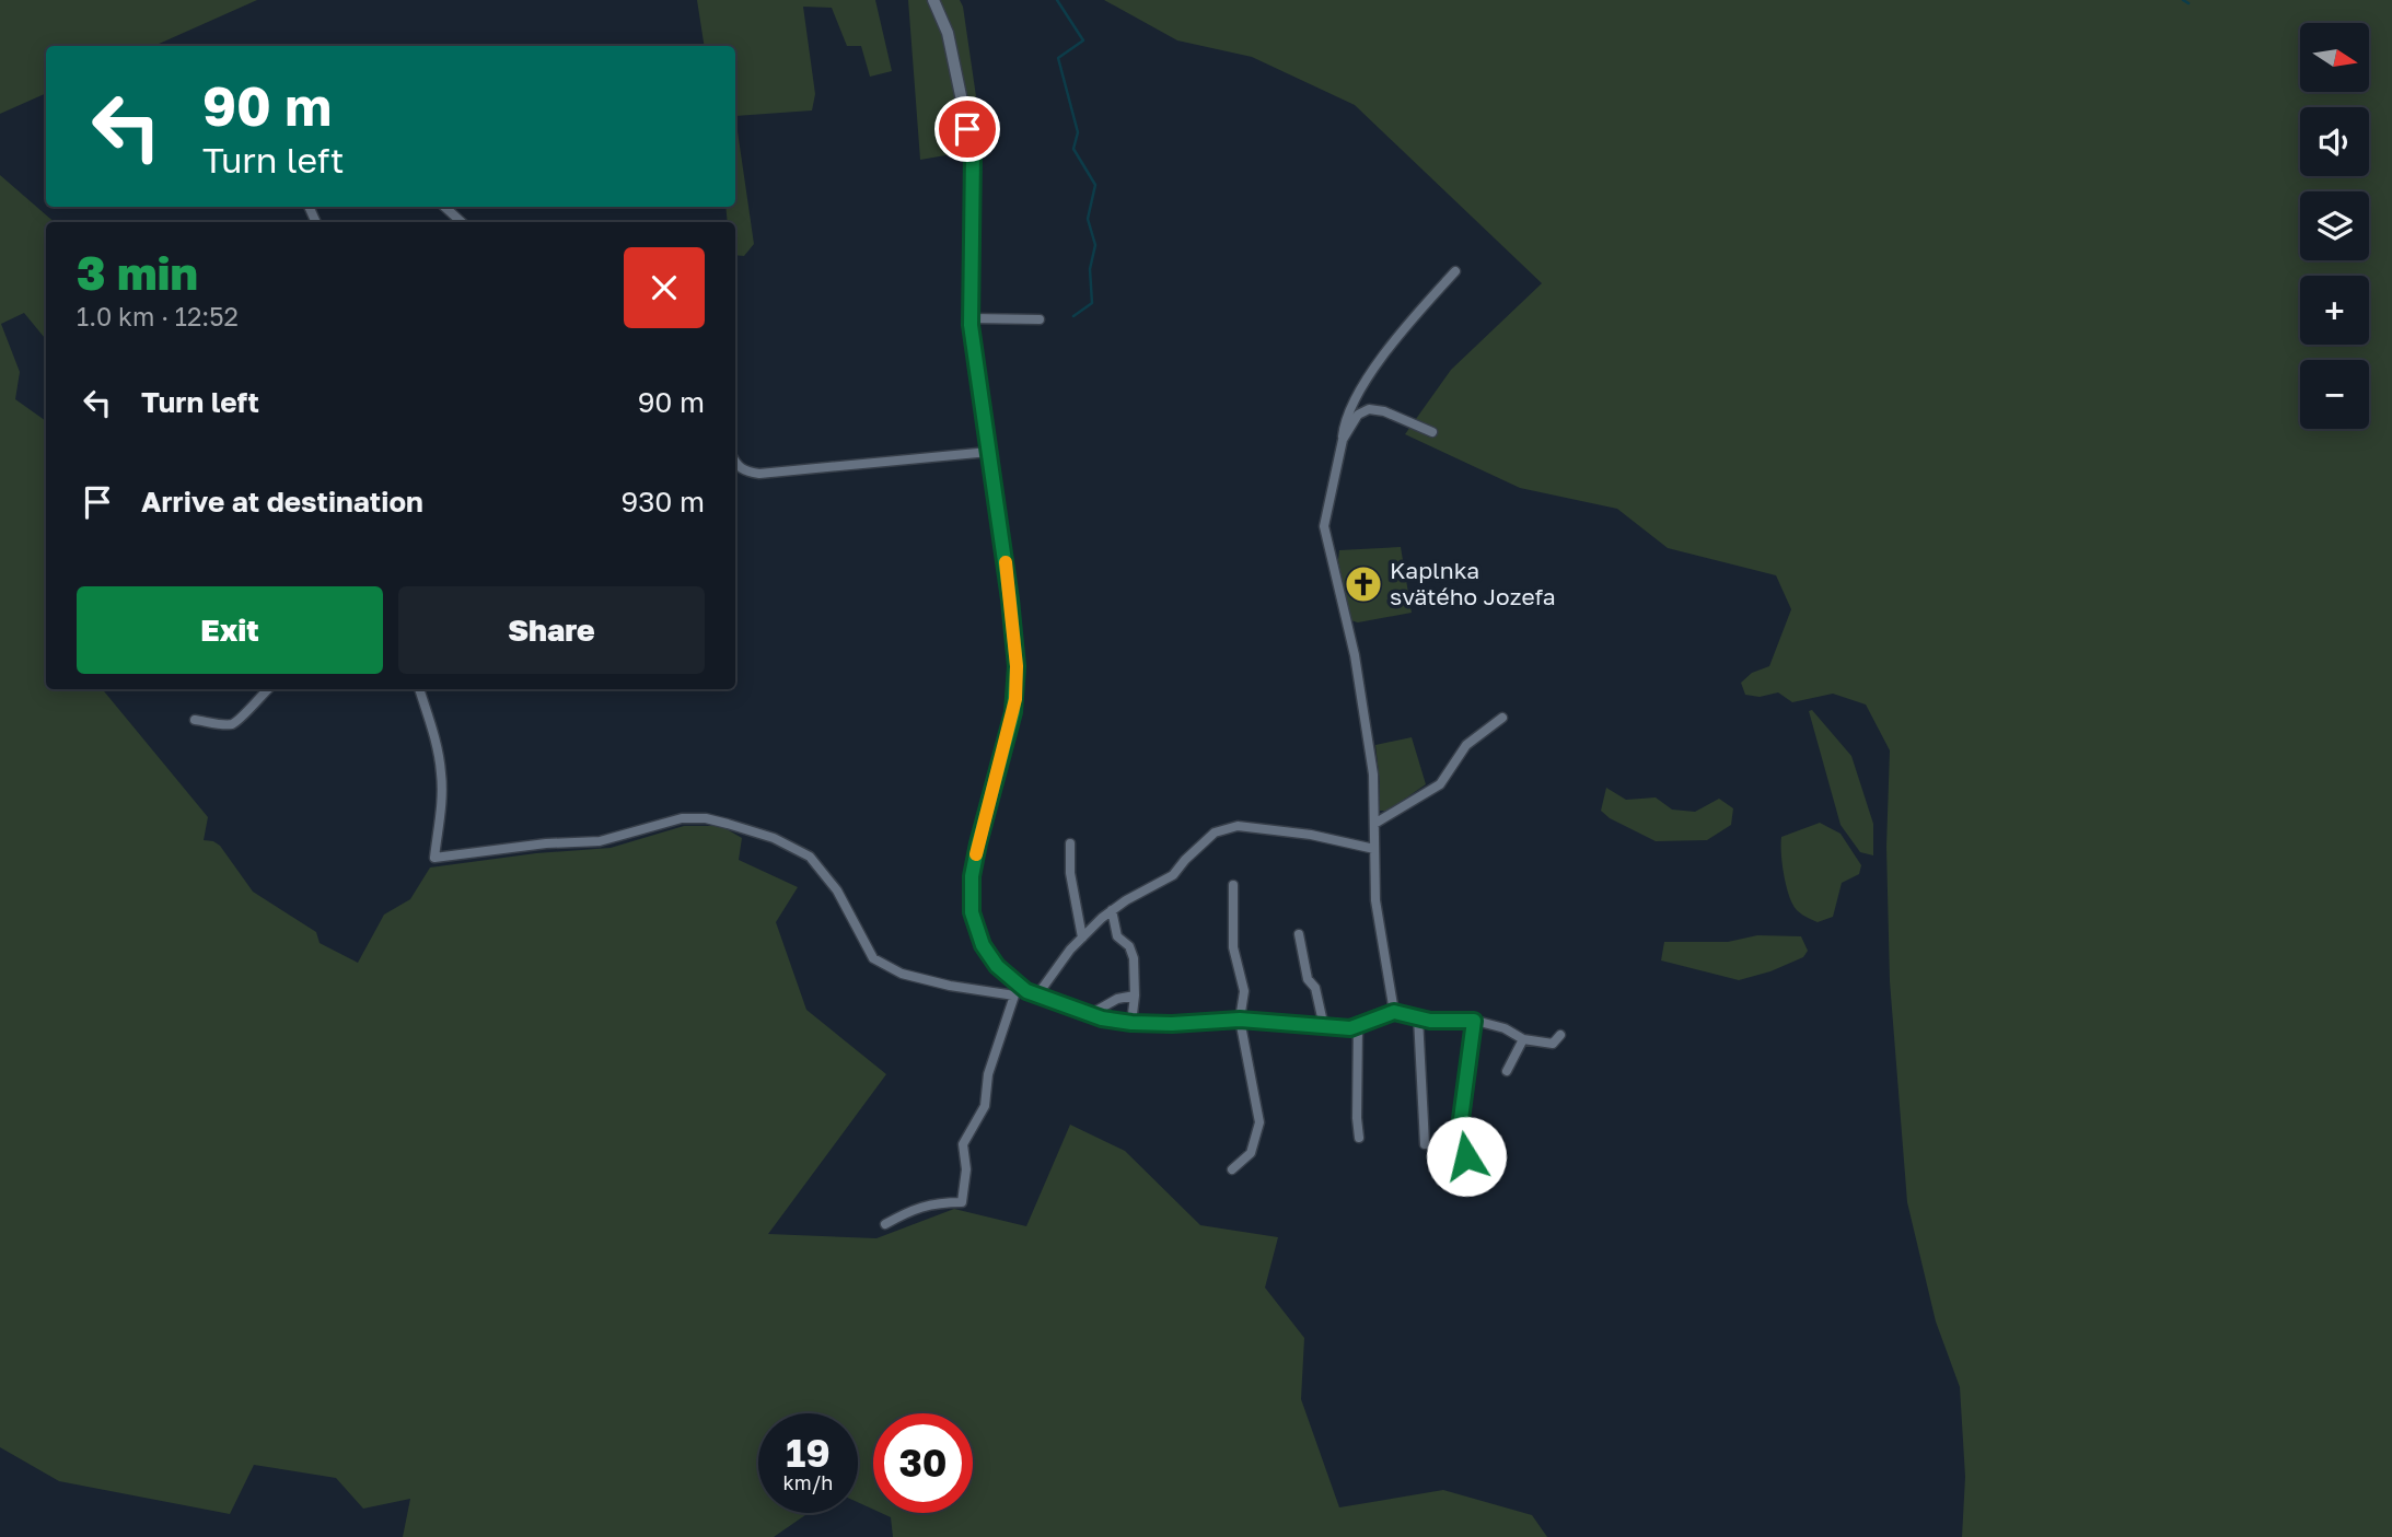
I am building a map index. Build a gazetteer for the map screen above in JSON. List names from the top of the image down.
{
  "places": {
    "church": ["Kaplnka svätého Jozefa"]
  },
  "north": "right",
  "page": {
    "map_buttons": ["+", "−"],
    "turn": ["90 m", "Turn left"],
    "heading": ["3 min", "1.0 km · 12:52"],
    "list": [
      {
        "name": "Turn left",
        "value": "90 m"
      },
      {
        "name": "Arrive at destination",
        "value": "930 m"
      }
    ],
    "buttons": ["Exit", "Share"],
    "speed": "19 km/h",
    "limit": "30"
  }
}
